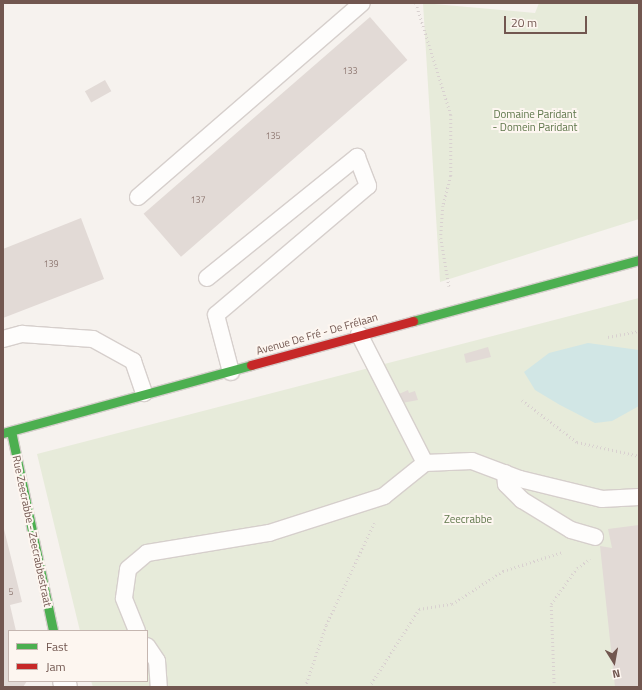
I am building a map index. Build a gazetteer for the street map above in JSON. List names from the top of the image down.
{
  "streets": {
    "main road": ["Avenue De Fré - De Frélaan", "Rue Zeecrabbe - Zeecrabbestraat"]
  },
  "crossings": [
    ["Avenue De Fré - De Frélaan", "Rue Zeecrabbe - Zeecrabbestraat"]
  ],
  "parks": ["Domaine Paridant - Domein Paridant", "Zeecrabbe"],
  "house_numbers": [
    "133",
    "135",
    "137",
    "139",
    "5"
  ],
  "legend": ["Fast", "Jam"],
  "scale_bar": "20 m",
  "north": "bottom"
}
